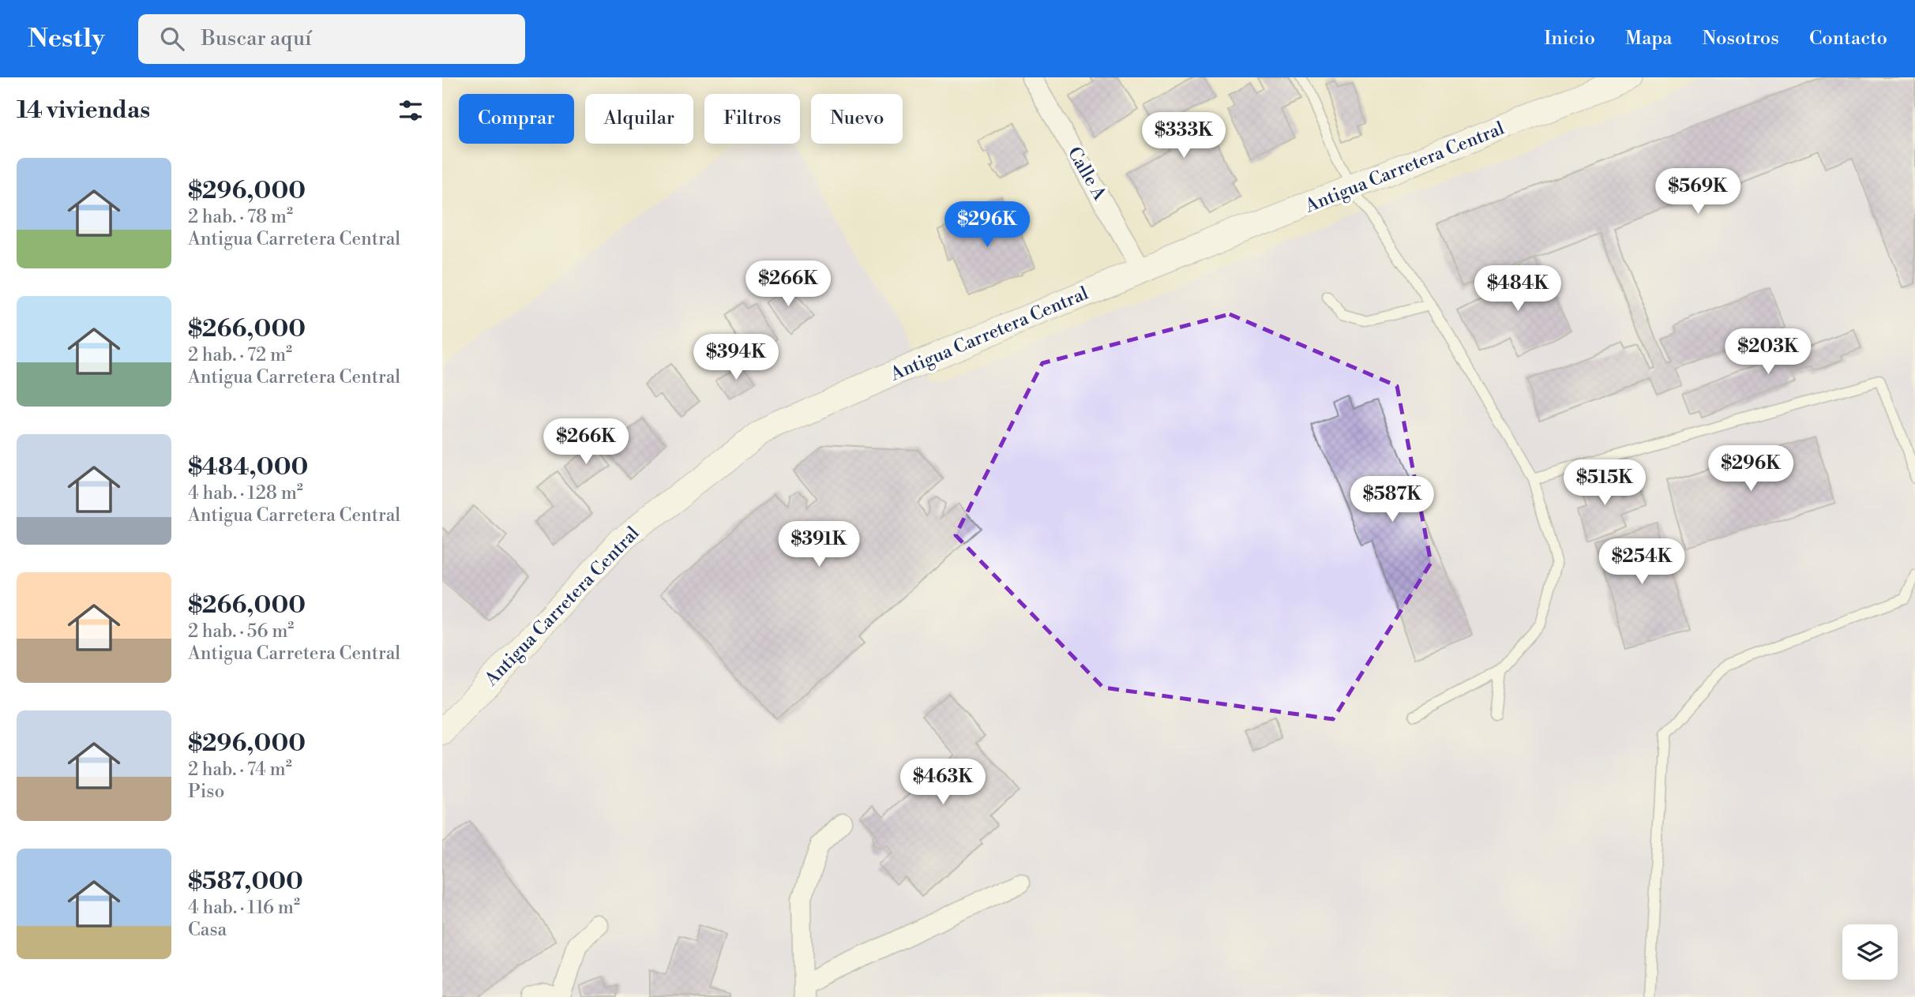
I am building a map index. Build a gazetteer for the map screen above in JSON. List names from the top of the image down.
{
  "streets": {
    "street": ["Antigua Carretera Central", "Calle A"]
  },
  "crossings": [
    ["Antigua Carretera Central", "Calle A"]
  ],
  "page": {
    "header": "Nestly",
    "search": "Buscar aquí",
    "nav": [
      "Inicio",
      "Mapa",
      "Nosotros",
      "Contacto"
    ],
    "heading": "14 viviendas",
    "chip": [
      "Comprar",
      "Alquilar",
      "Filtros",
      "Nuevo"
    ],
    "price": [
      "$333K",
      "$569K",
      "$296K",
      "$266K",
      "$484K",
      "$203K",
      "$394K",
      "$266K",
      "$296K",
      "$515K",
      "$587K",
      "$391K",
      "$254K",
      "$463K"
    ],
    "list": [
      {
        "name": "$296,000",
        "note": "2 hab. · 78 m² · Antigua Carretera Central"
      },
      {
        "name": "$266,000",
        "note": "2 hab. · 72 m² · Antigua Carretera Central"
      },
      {
        "name": "$484,000",
        "note": "4 hab. · 128 m² · Antigua Carretera Central"
      },
      {
        "name": "$266,000",
        "note": "2 hab. · 56 m² · Antigua Carretera Central"
      },
      {
        "name": "$296,000",
        "note": "2 hab. · 74 m² · Piso"
      },
      {
        "name": "$587,000",
        "note": "4 hab. · 116 m² · Casa"
      }
    ]
  }
}
